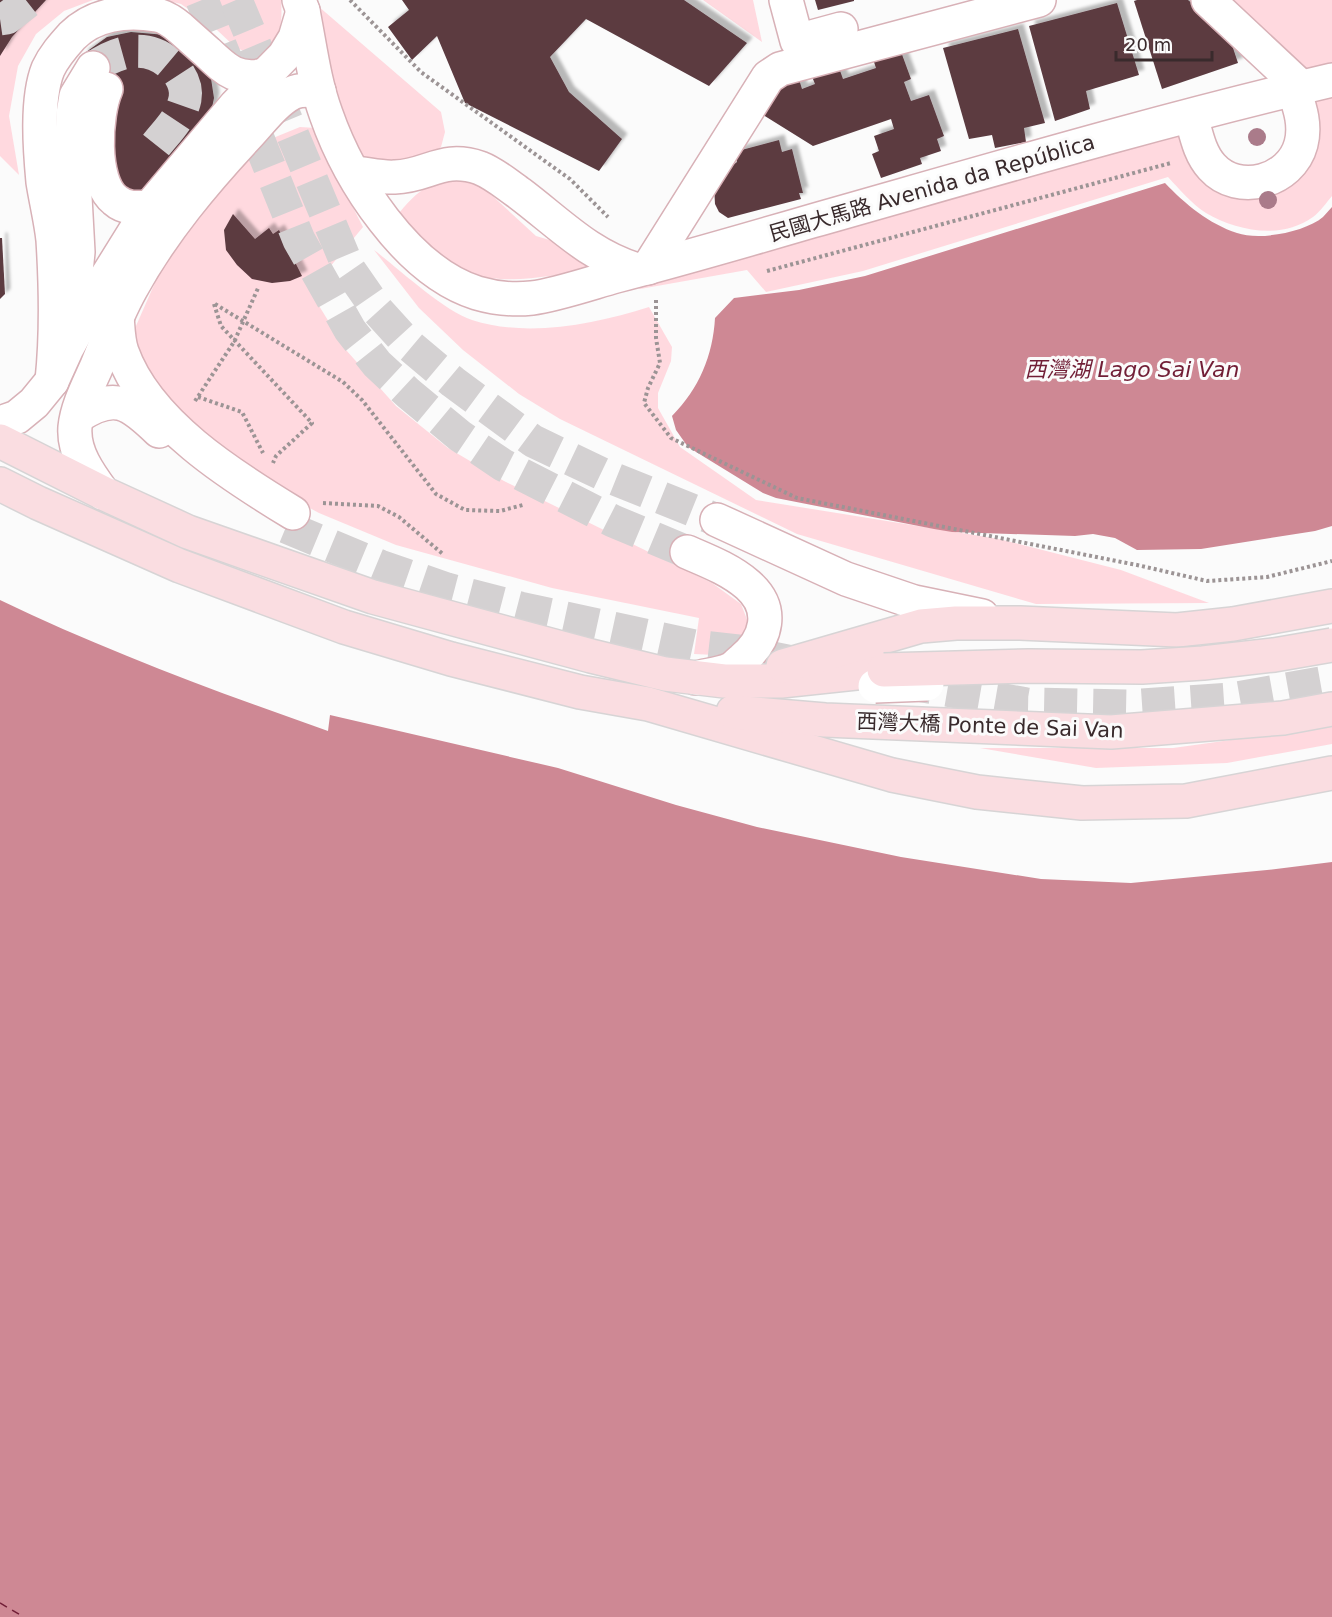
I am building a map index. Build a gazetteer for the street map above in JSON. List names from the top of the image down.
{
  "streets": {
    "main road": ["西灣大橋 Ponte de Sai Van"],
    "street": ["民國大馬路 Avenida da República"]
  },
  "water": ["西灣湖 Lago Sai Van"],
  "scale_bar": "20 m"
}
